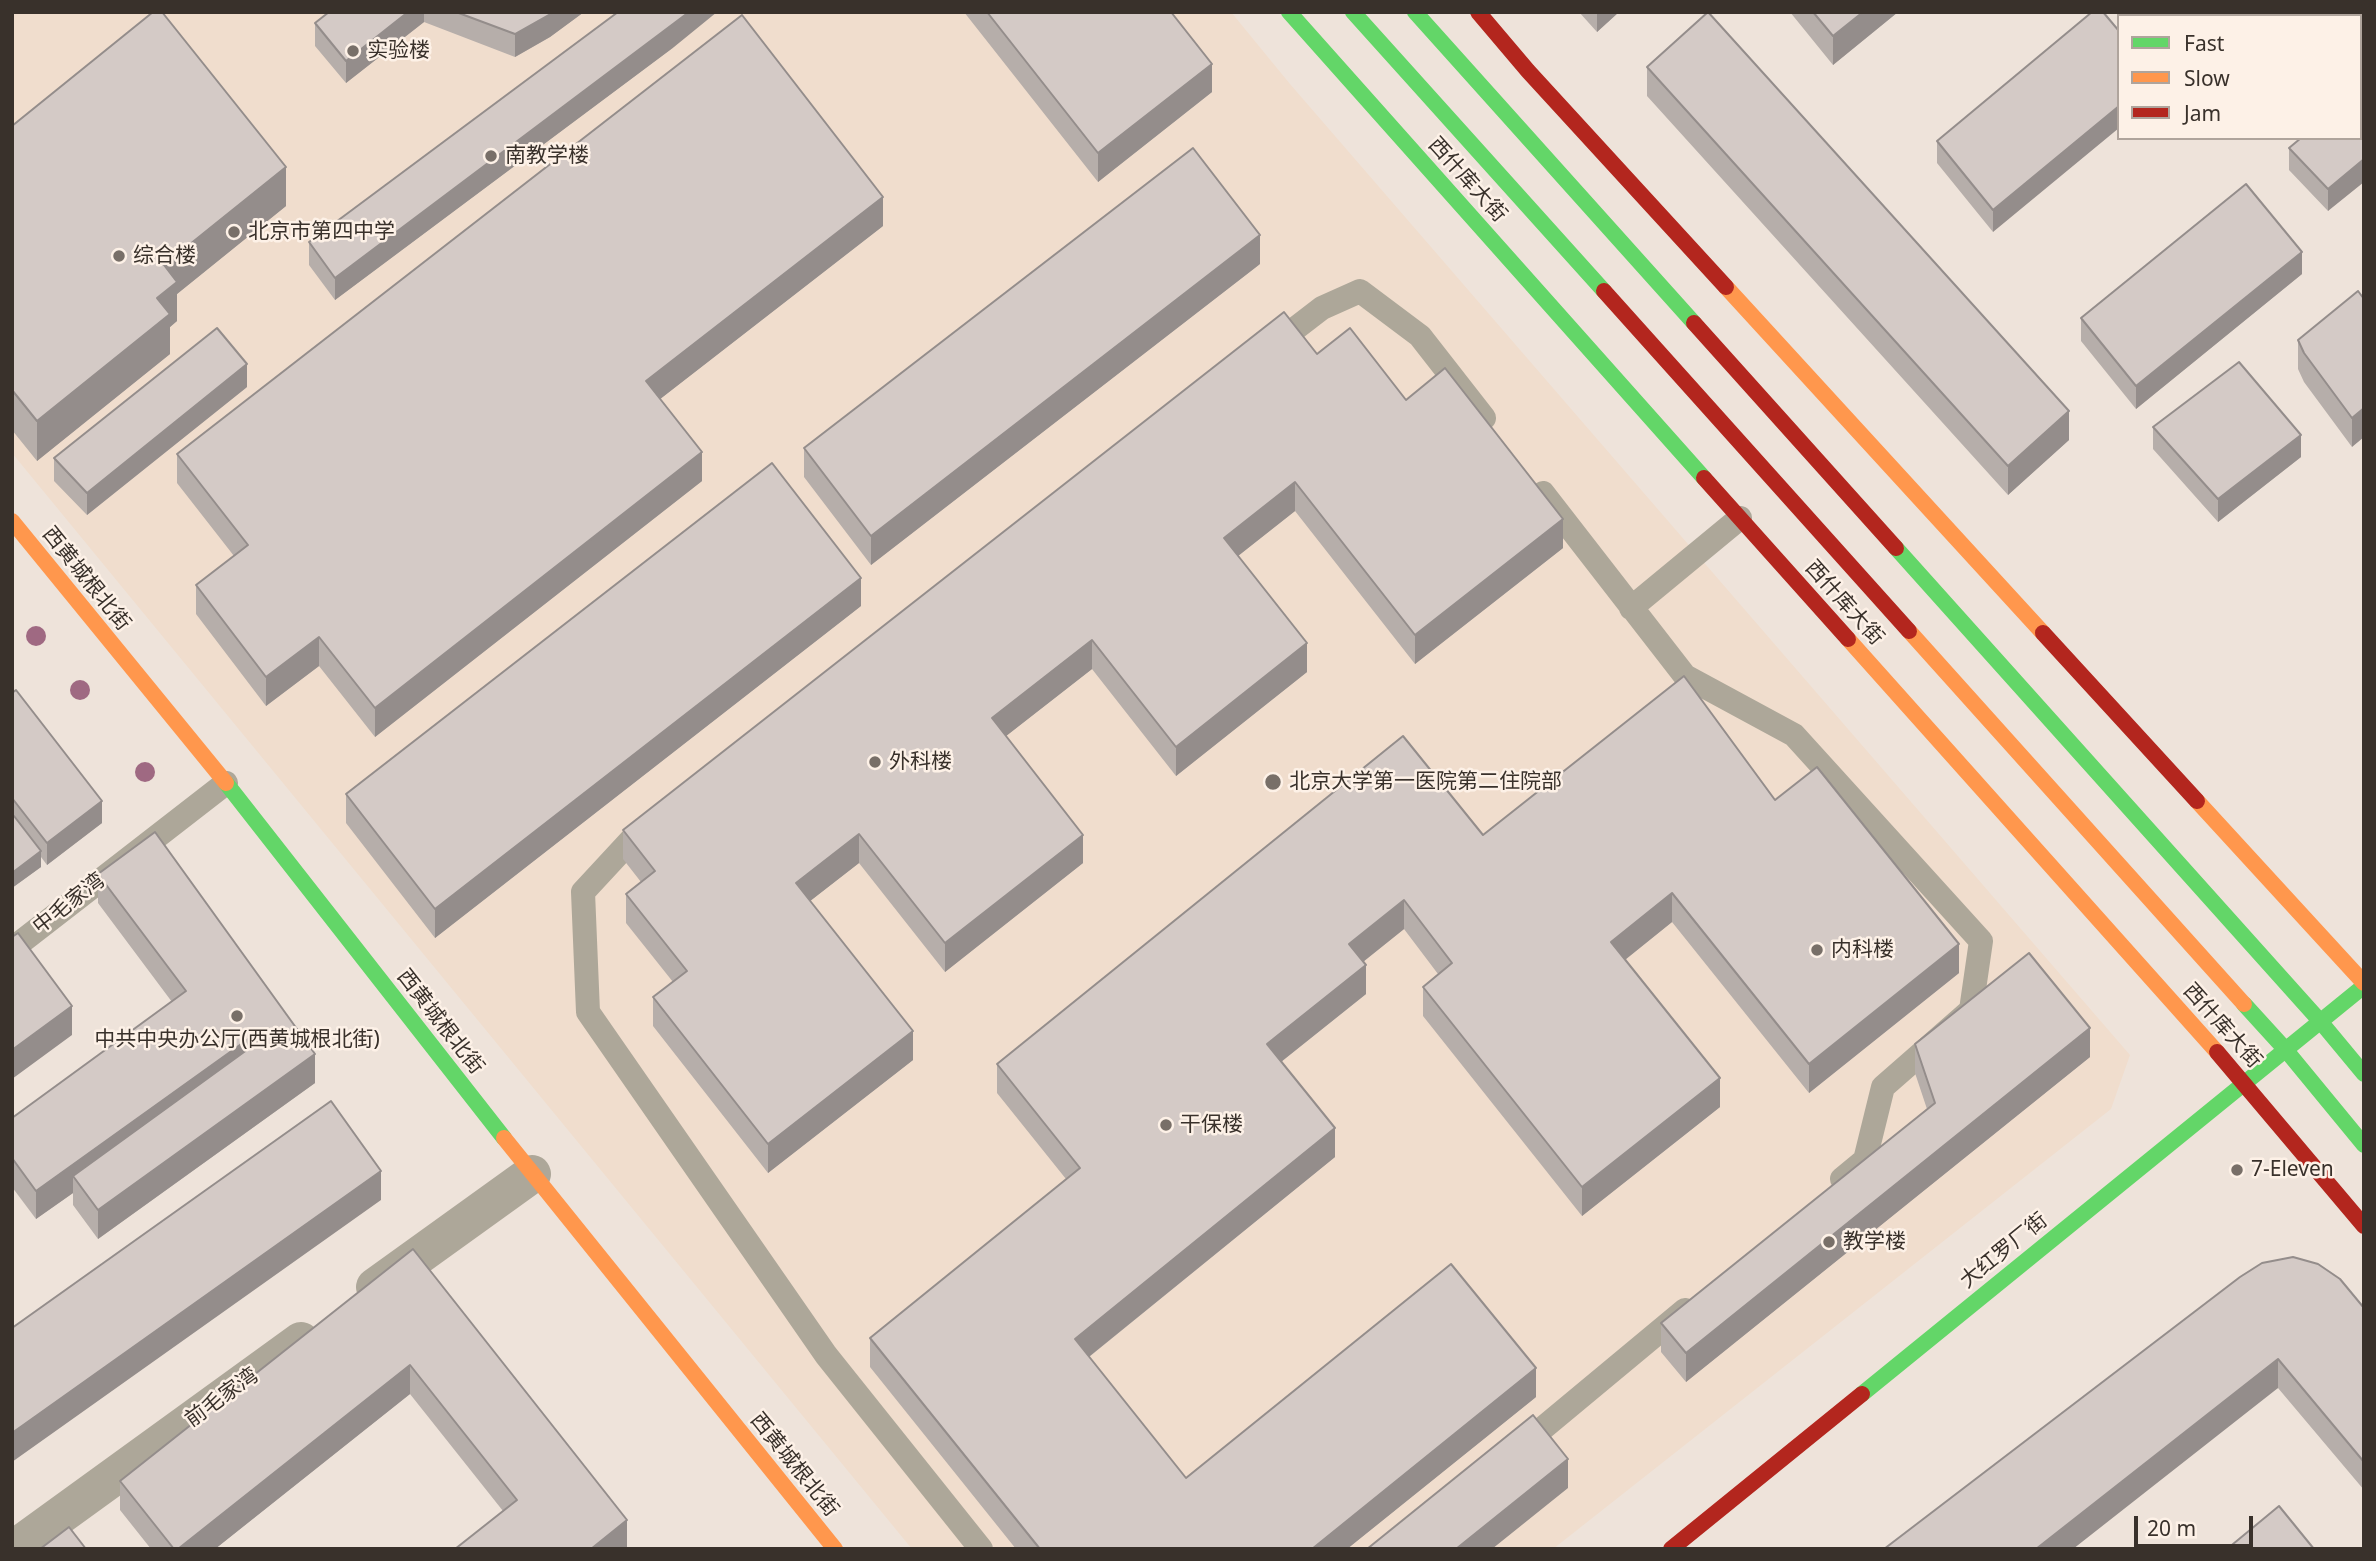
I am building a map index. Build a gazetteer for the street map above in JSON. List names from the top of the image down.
{
  "streets": {
    "street": [
      "西什库大街",
      "西黄城根北街",
      "大红罗厂街",
      "前毛家湾"
    ],
    "lane": ["中毛家湾"]
  },
  "crossings": [
    ["西什库大街", "大红罗厂街"],
    ["西黄城根北街", "中毛家湾"],
    ["西黄城根北街", "前毛家湾"]
  ],
  "places": [
    "实验楼",
    "南教学楼",
    "北京市第四中学",
    "综合楼",
    "外科楼",
    "北京大学第一医院第二住院部",
    "内科楼",
    "中共中央办公厅(西黄城根北街)",
    "干保楼",
    "7-Eleven",
    "教学楼"
  ],
  "legend": ["Fast", "Slow", "Jam"],
  "scale_bar": "20 m"
}
